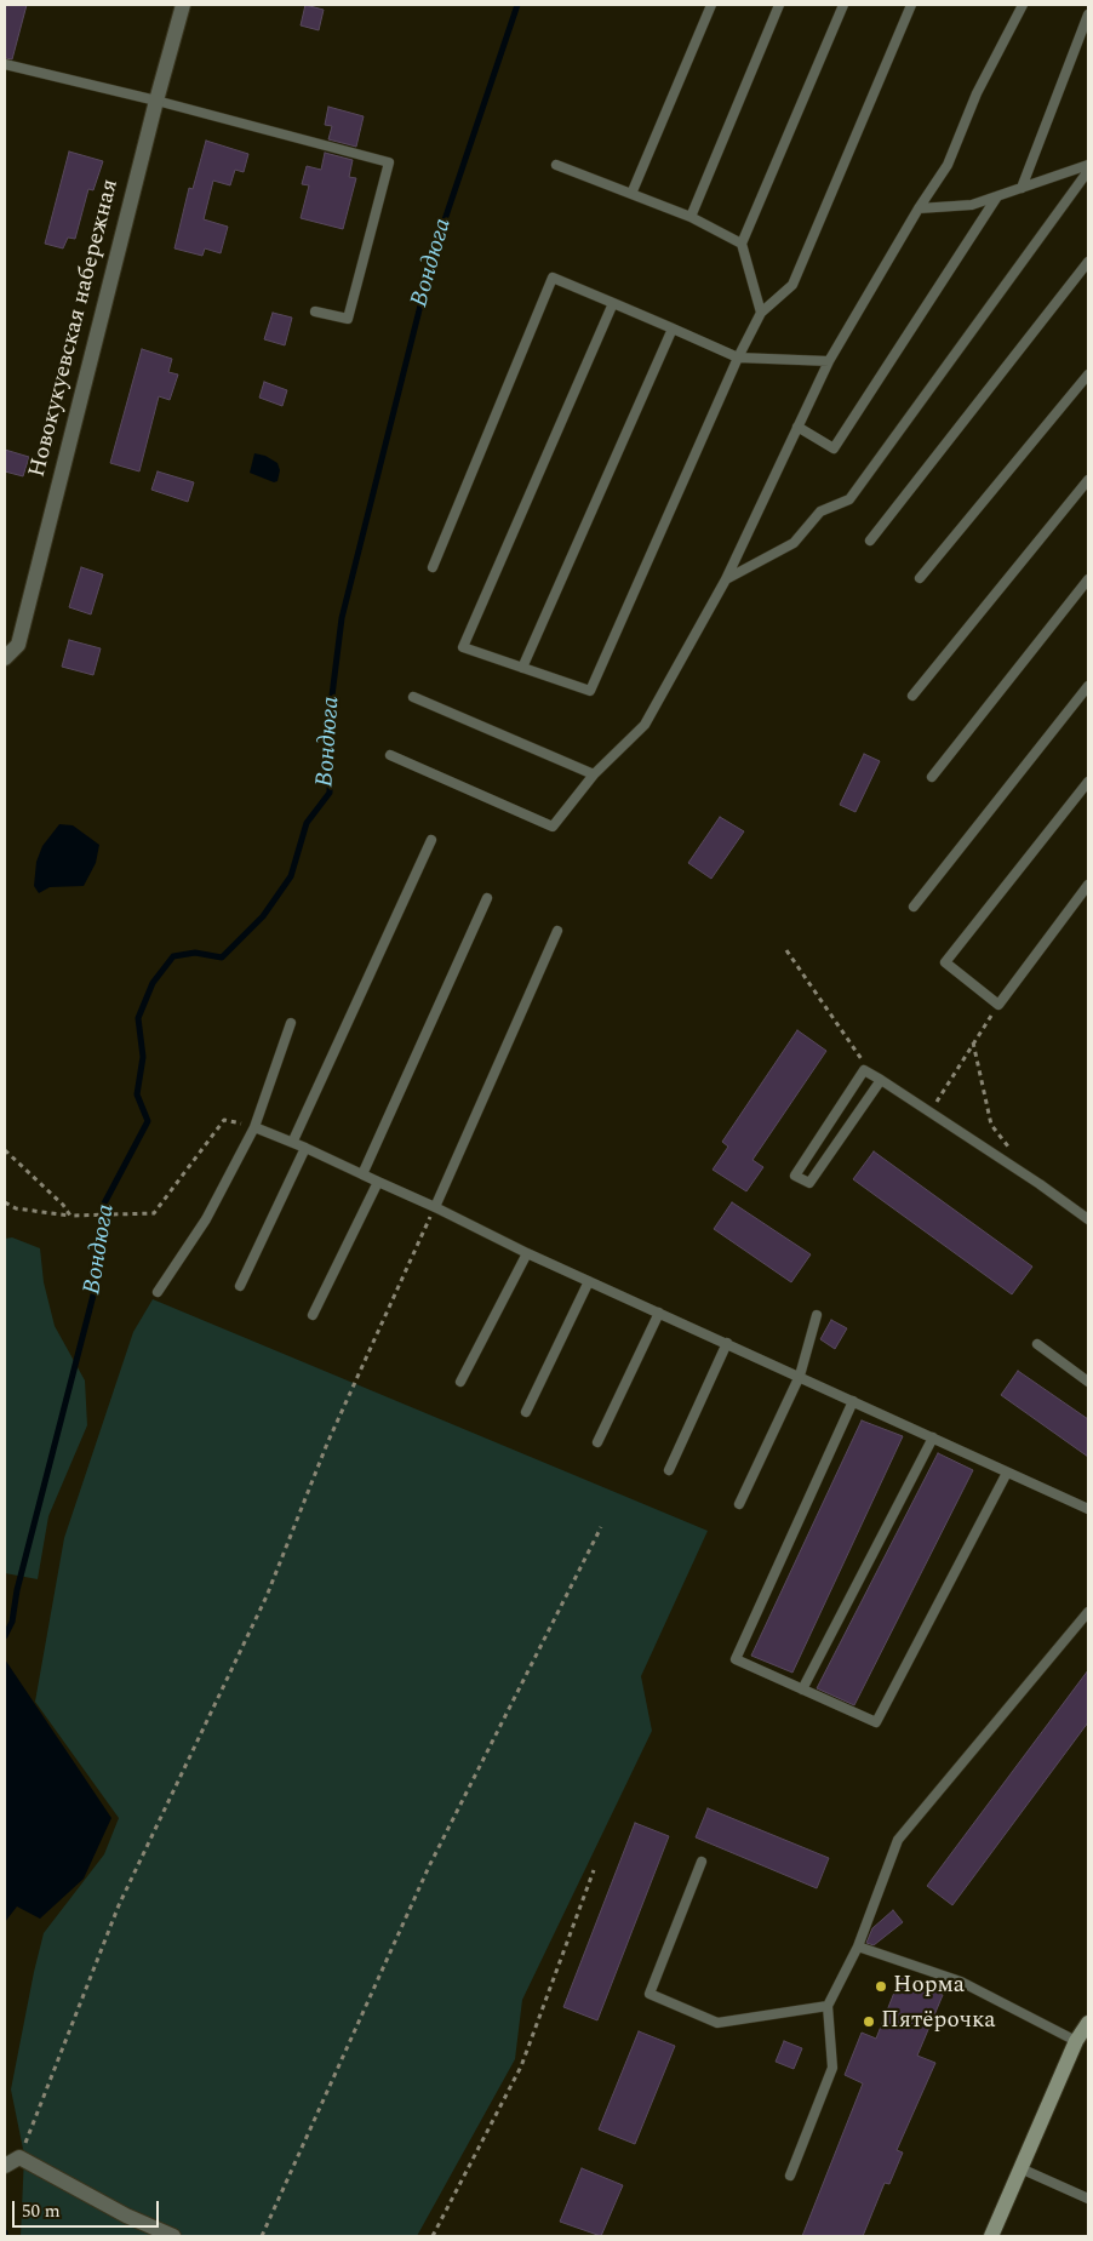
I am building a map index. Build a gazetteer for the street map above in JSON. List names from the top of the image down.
{
  "streets": {
    "street": ["Новокукуевская набережная"]
  },
  "water": ["Вондюга"],
  "places": ["Норма", "Пятёрочка"],
  "scale_bar": "50 m"
}
